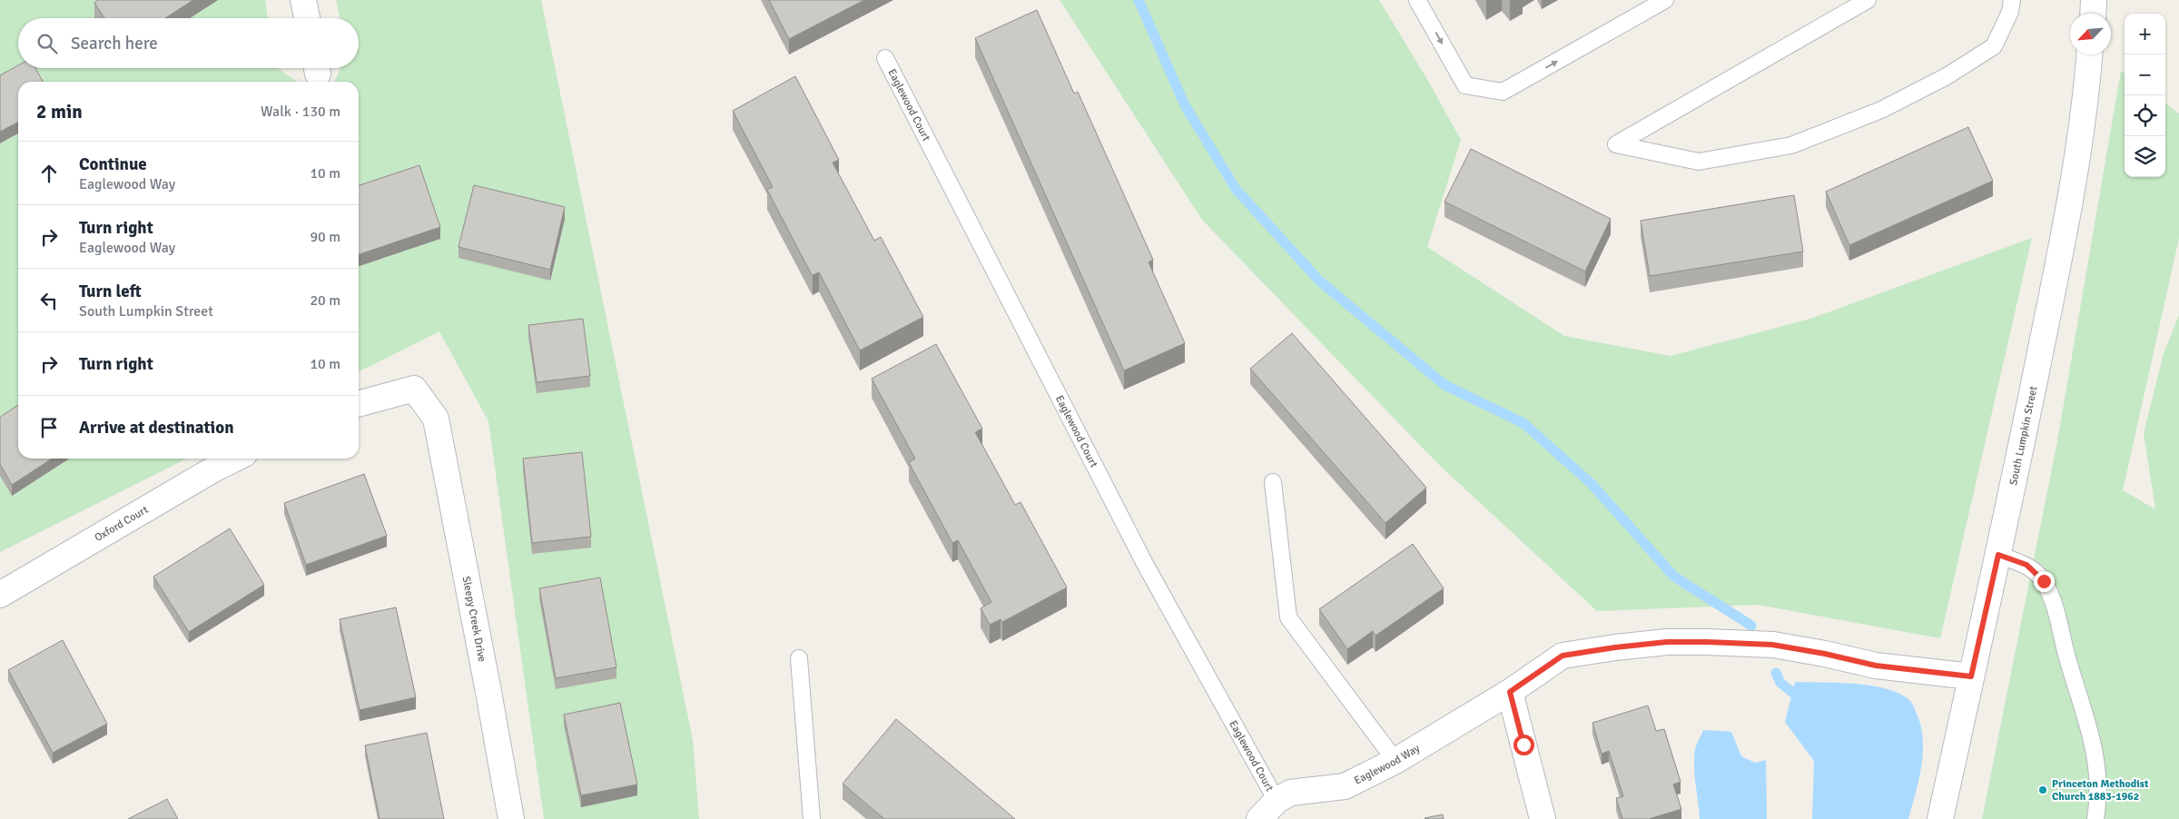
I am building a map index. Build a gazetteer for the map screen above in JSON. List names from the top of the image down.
{
  "streets": {
    "street": [
      "South Lumpkin Street",
      "Oxford Court",
      "Sleepy Creek Drive",
      "Eaglewood Way"
    ],
    "lane": ["Eaglewood Court"]
  },
  "crossings": [
    ["Eaglewood Court", "Eaglewood Way"],
    ["South Lumpkin Street", "Eaglewood Way"]
  ],
  "places": ["Princeton Methodist Church 1883-1962"],
  "north": "bottom left",
  "page": {
    "map_buttons": ["+", "−"],
    "search": "Search here",
    "heading": ["2 min", "Walk · 130 m"],
    "list": [
      ["Continue", "Eaglewood Way", "10 m"],
      ["Turn right", "Eaglewood Way", "90 m"],
      ["Turn left", "South Lumpkin Street", "20 m"],
      ["Turn right", "10 m"],
      "Arrive at destination"
    ]
  }
}
